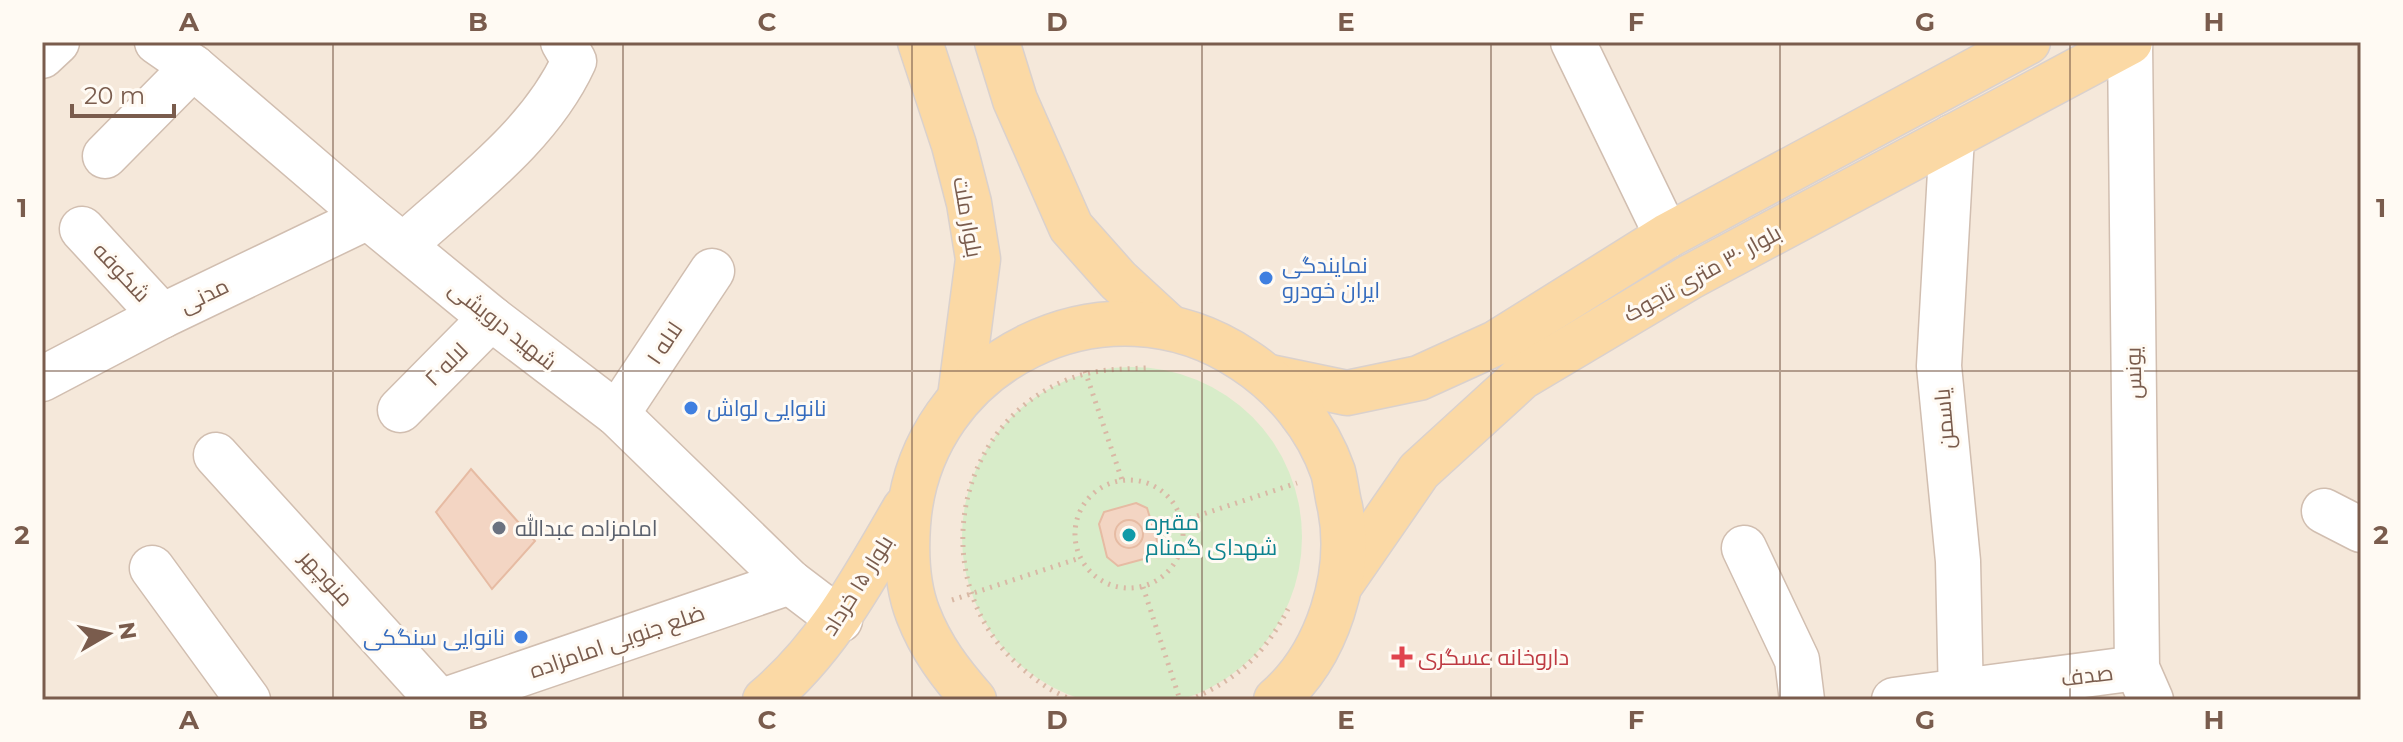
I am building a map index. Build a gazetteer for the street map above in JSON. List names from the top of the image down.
{
  "streets": {
    "main road": ["بلوار ملت", "بلوار ۳۰ متری تاجوک", "بلوار ۱۵ خرداد"],
    "street": [
      "شکوفه",
      "مدنی",
      "شهید درویشی",
      "لاله ۱",
      "لاله ۲",
      "یونس",
      "یاسمن",
      "منوچهر",
      "ضلع جنوبی امامزاده",
      "صدف"
    ]
  },
  "crossings": [
    ["شکوفه", "مدنی"],
    ["بلوار ۳۰ متری تاجوک", "یونس"],
    ["بلوار ۳۰ متری تاجوک", "یاسمن"],
    ["مدنی", "شهید درویشی"],
    ["شهید درویشی", "لاله ۱"],
    ["شهید درویشی", "لاله ۲"],
    ["شهید درویشی", "بلوار ۱۵ خرداد"],
    ["شهید درویشی", "ضلع جنوبی امامزاده"],
    ["یونس", "صدف"],
    ["یاسمن", "صدف"]
  ],
  "places": {
    "other": [
      "نمایندگی ایران خودرو",
      "نانوایی لواش",
      "امامزاده عبدالله",
      "مقبره شهدای گمنام",
      "نانوایی سنگکی"
    ],
    "health": ["داروخانه عسگری"]
  },
  "scale_bar": "20 m",
  "north": "right",
  "grid": {
    "columns": [
      "A",
      "B",
      "C",
      "D",
      "E",
      "F",
      "G",
      "H"
    ],
    "rows": ["1", "2"]
  }
}
